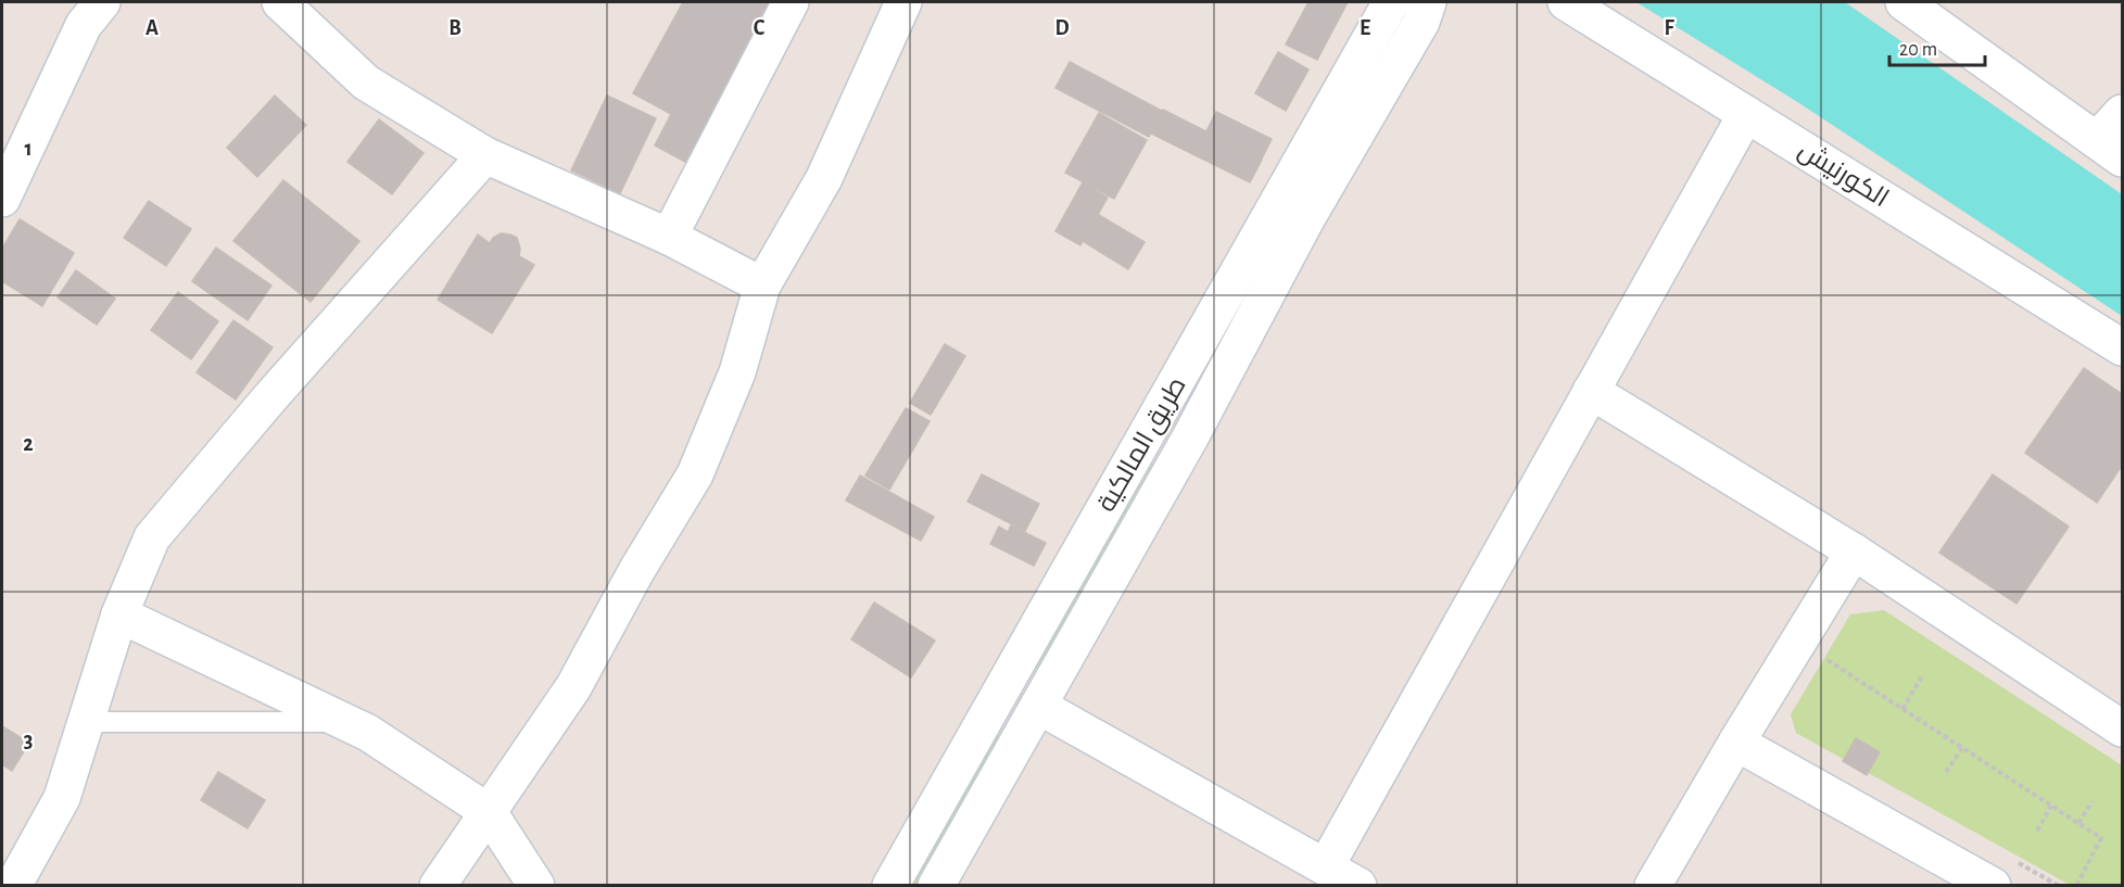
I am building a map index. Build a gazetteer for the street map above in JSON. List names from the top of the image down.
{
  "streets": {
    "street": ["الكورنيش", "طريق المالكية"]
  },
  "scale_bar": "20 m",
  "grid": {
    "columns": [
      "A",
      "B",
      "C",
      "D",
      "E",
      "F"
    ],
    "rows": ["1", "2", "3"]
  }
}
